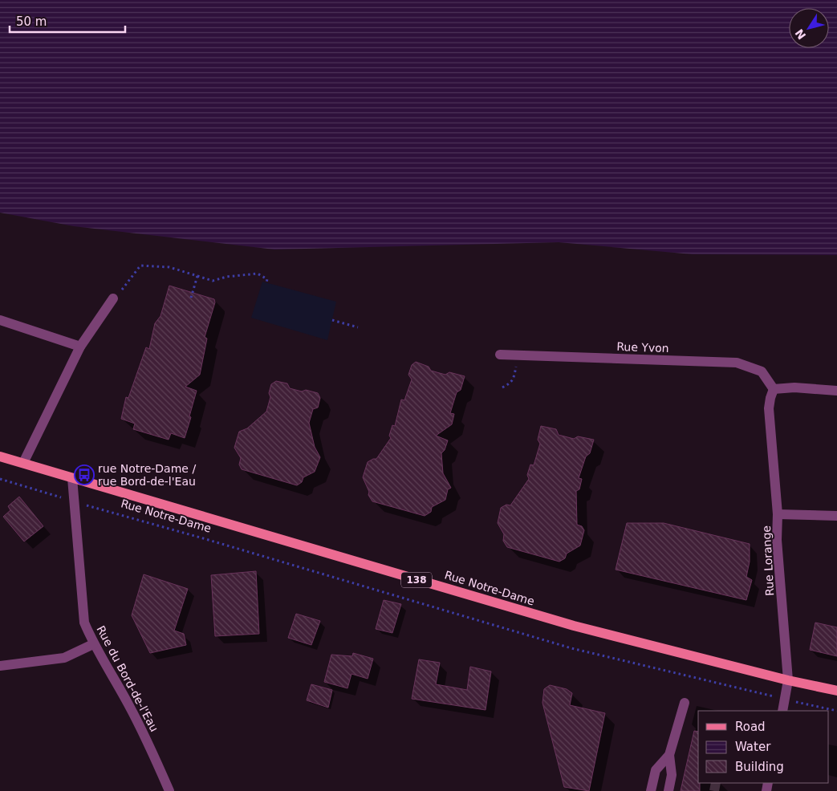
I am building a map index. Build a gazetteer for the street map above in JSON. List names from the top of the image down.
{
  "streets": {
    "main road": ["Rue Notre-Dame", "138"],
    "street": ["Rue Yvon", "Rue Lorange", "Rue du Bord-de-l'Eau"]
  },
  "crossings": [
    ["Rue Yvon", "Rue Lorange"],
    ["Rue Notre-Dame", "Rue Lorange"],
    ["Rue Notre-Dame", "Rue du Bord-de-l'Eau"]
  ],
  "places": {
    "bus stop": ["rue Notre-Dame / rue Bord-de-l'Eau"]
  },
  "legend": ["Road", "Water", "Building"],
  "scale_bar": "50 m",
  "north": "bottom left"
}
